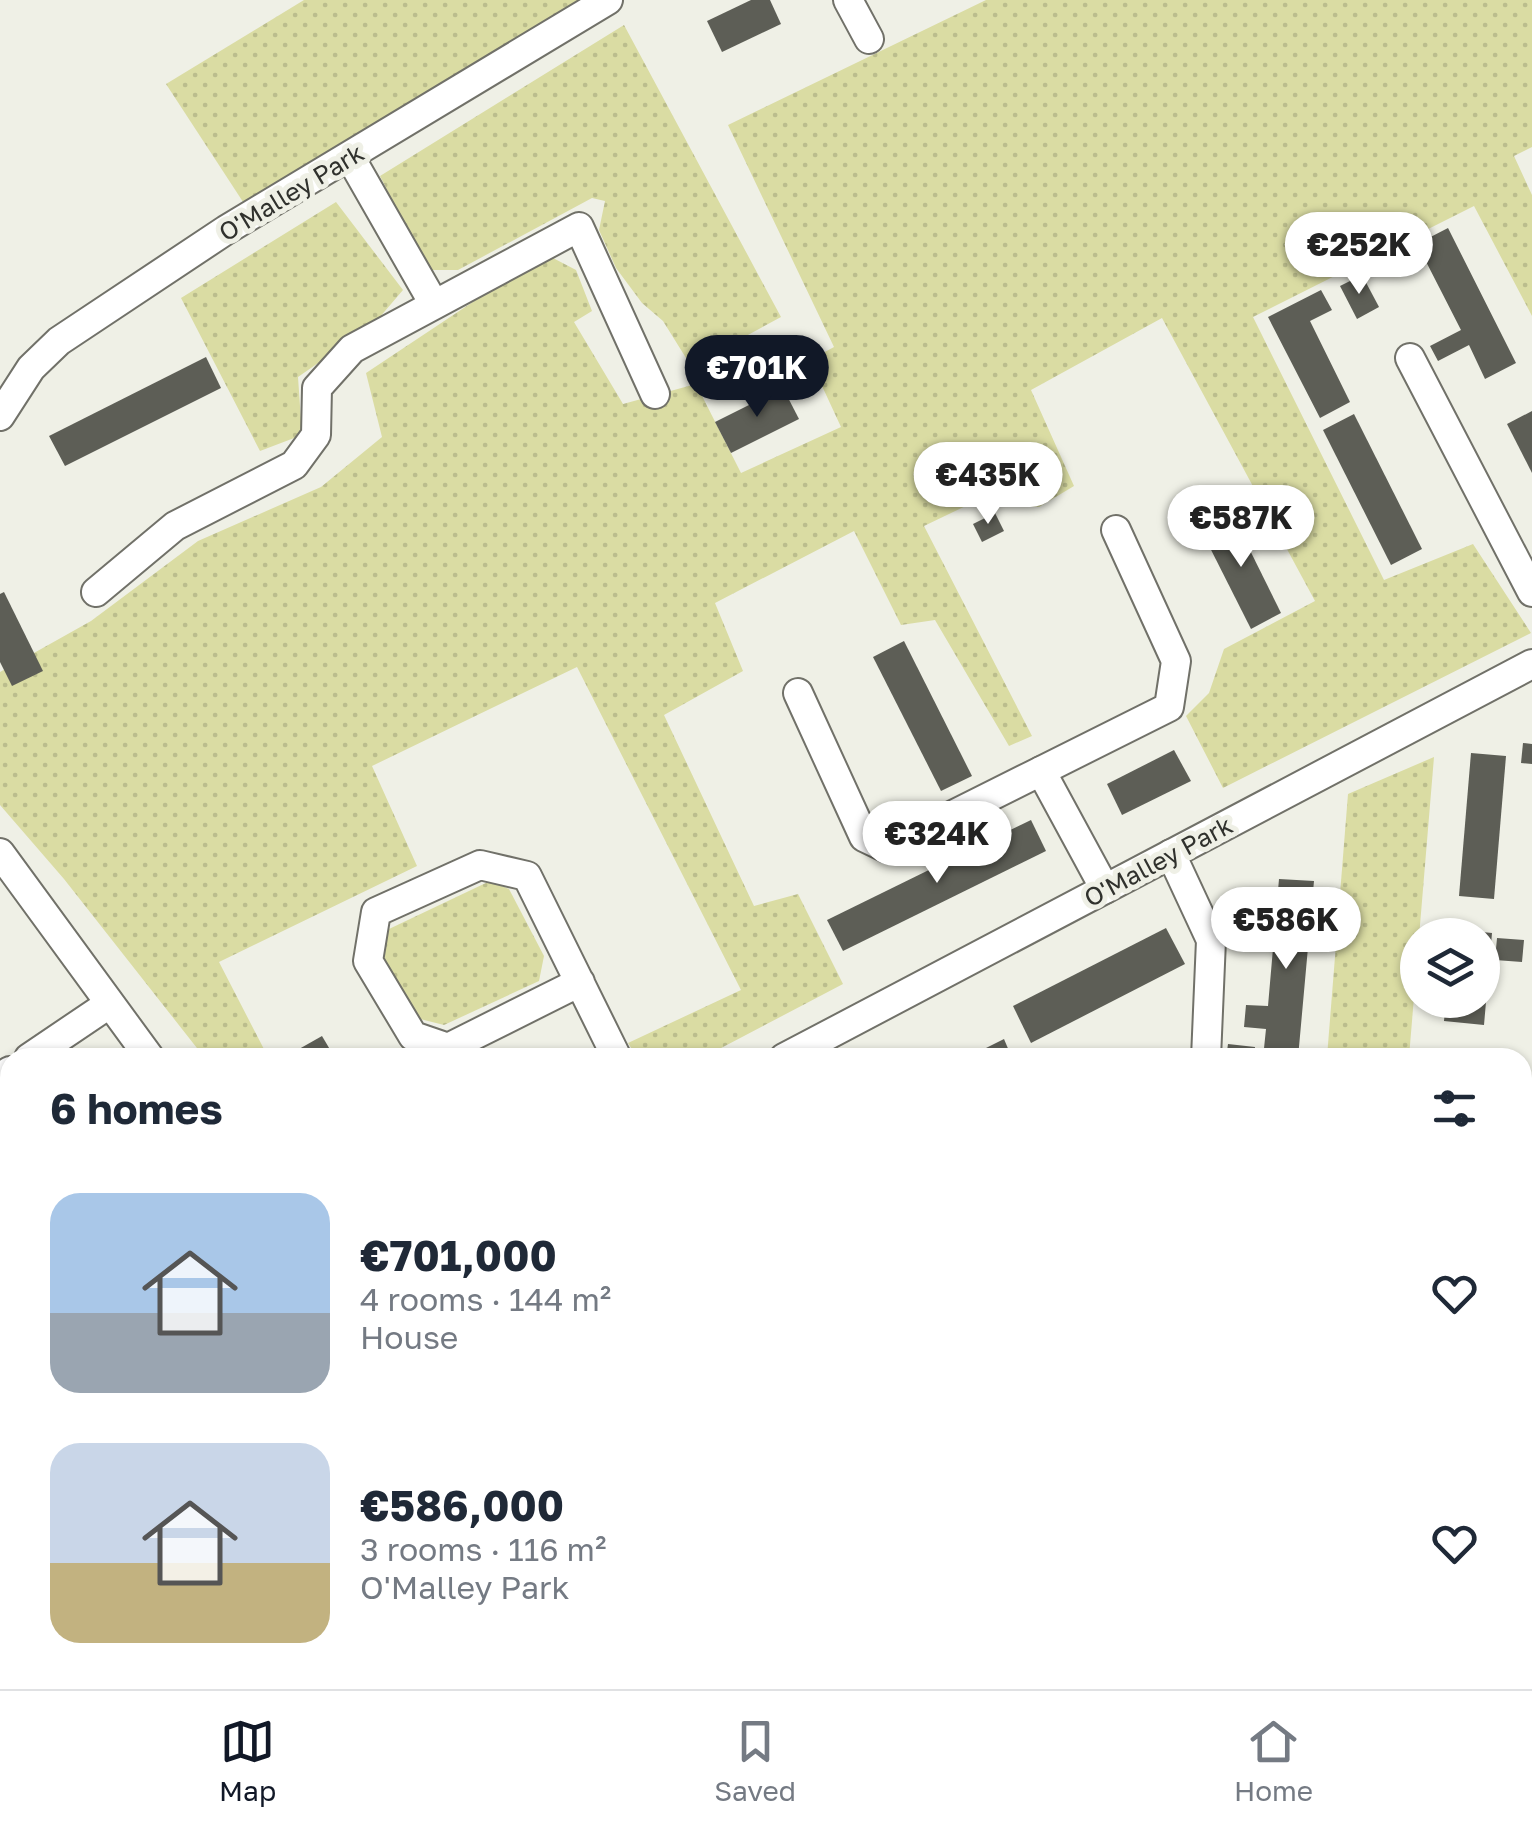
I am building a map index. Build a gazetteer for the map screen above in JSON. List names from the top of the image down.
{
  "streets": {
    "street": ["O'Malley Park"]
  },
  "page": {
    "price": [
      "€252K",
      "€701K",
      "€435K",
      "€587K",
      "€324K",
      "€586K"
    ],
    "heading": "6 homes",
    "list": [
      {
        "name": "€701,000",
        "note": "4 rooms · 144 m² · House"
      },
      {
        "name": "€586,000",
        "note": "3 rooms · 116 m² · O'Malley Park"
      }
    ],
    "tabs": ["Map", "Saved", "Home"]
  }
}
